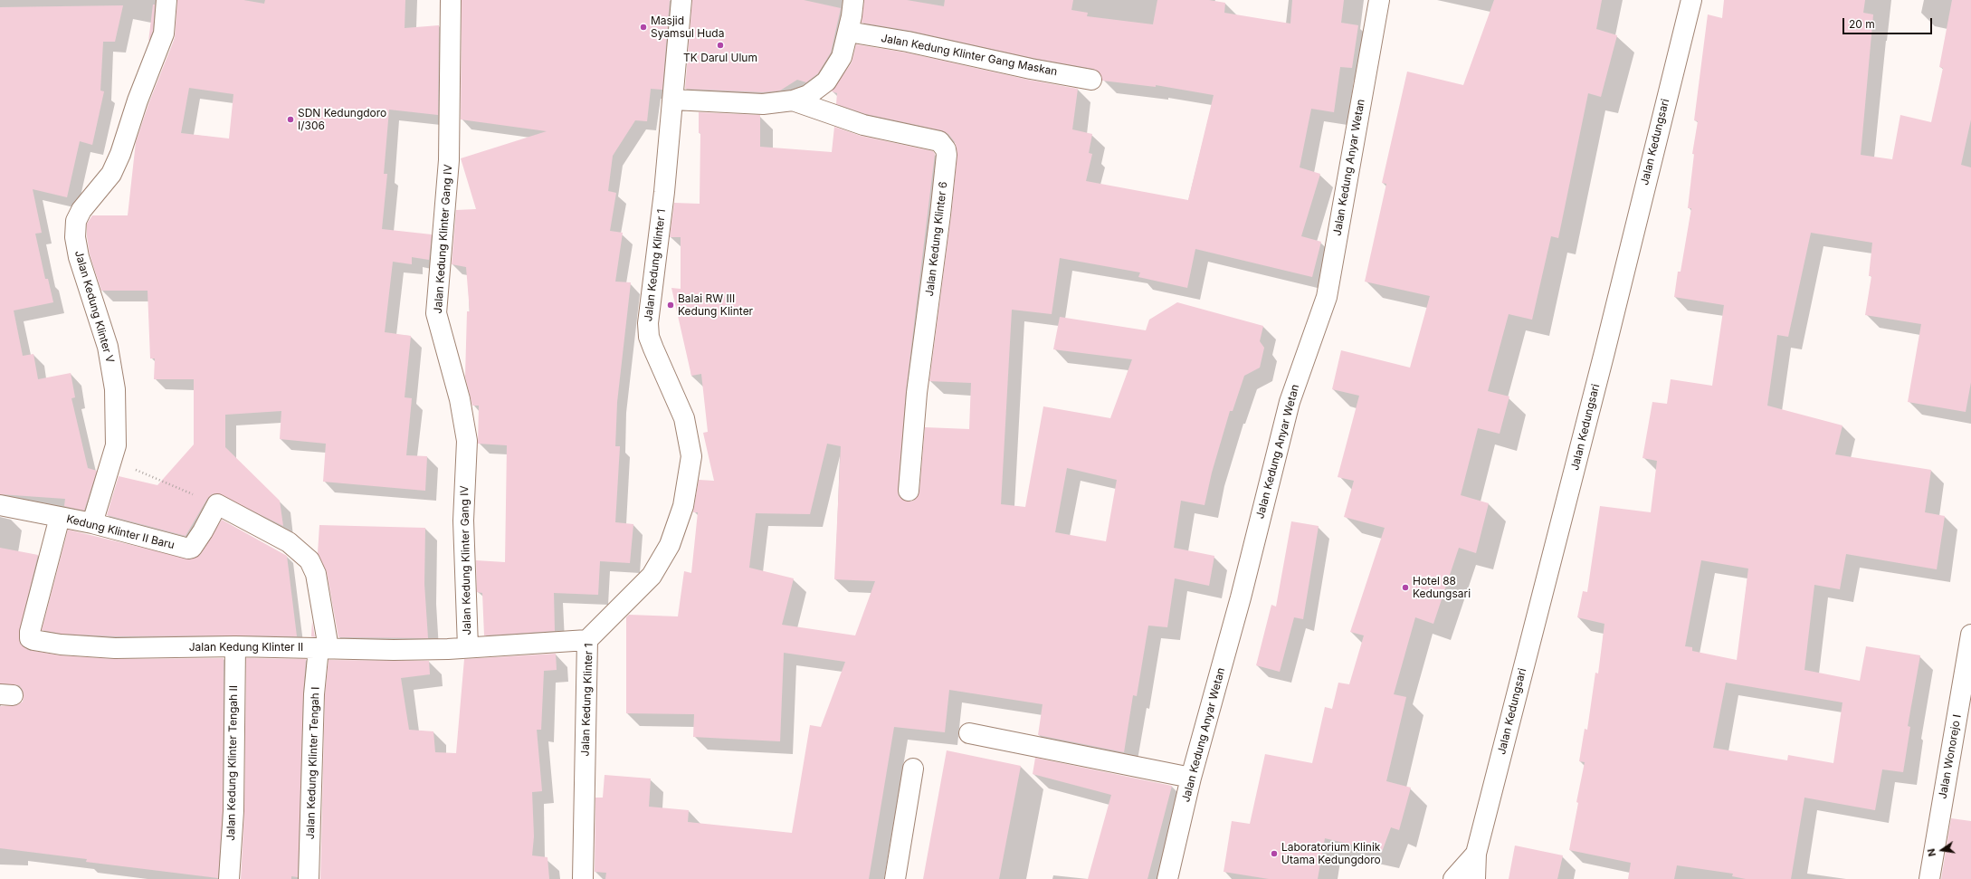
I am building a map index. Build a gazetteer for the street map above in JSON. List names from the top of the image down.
{
  "streets": {
    "street": [
      "Jalan Kedung Klinter Gang Maskan",
      "Jalan Kedungsari",
      "Jalan Kedung Anyar Wetan",
      "Jalan Kedung Klinter Gang IV",
      "Jalan Kedung Klinter 6",
      "Jalan Kedung Klinter 1",
      "Jalan Kedung Klinter V",
      "Kedung Klinter II Baru",
      "Jalan Kedung Klinter II",
      "Jalan Wonorejo I",
      "Jalan Kedung Klinter Tengah II",
      "Jalan Kedung Klinter Tengah I"
    ]
  },
  "crossings": [
    ["Jalan Kedung Klinter Gang IV", "Jalan Kedung Klinter II"],
    ["Jalan Kedung Klinter 1", "Jalan Kedung Klinter II"],
    ["Jalan Kedung Klinter V", "Kedung Klinter II Baru"],
    ["Kedung Klinter II Baru", "Jalan Kedung Klinter II"],
    ["Kedung Klinter II Baru", "Jalan Kedung Klinter Tengah I"],
    ["Jalan Kedung Klinter II", "Jalan Kedung Klinter Tengah II"],
    ["Jalan Kedung Klinter II", "Jalan Kedung Klinter Tengah I"]
  ],
  "places": [
    "Masjid Syamsul Huda",
    "TK Darul Ulum",
    "SDN Kedungdoro I/306",
    "Balai RW III Kedung Klinter",
    "Hotel 88 Kedungsari",
    "Laboratorium Klinik Utama Kedungdoro"
  ],
  "scale_bar": "20 m",
  "north": "left"
}
